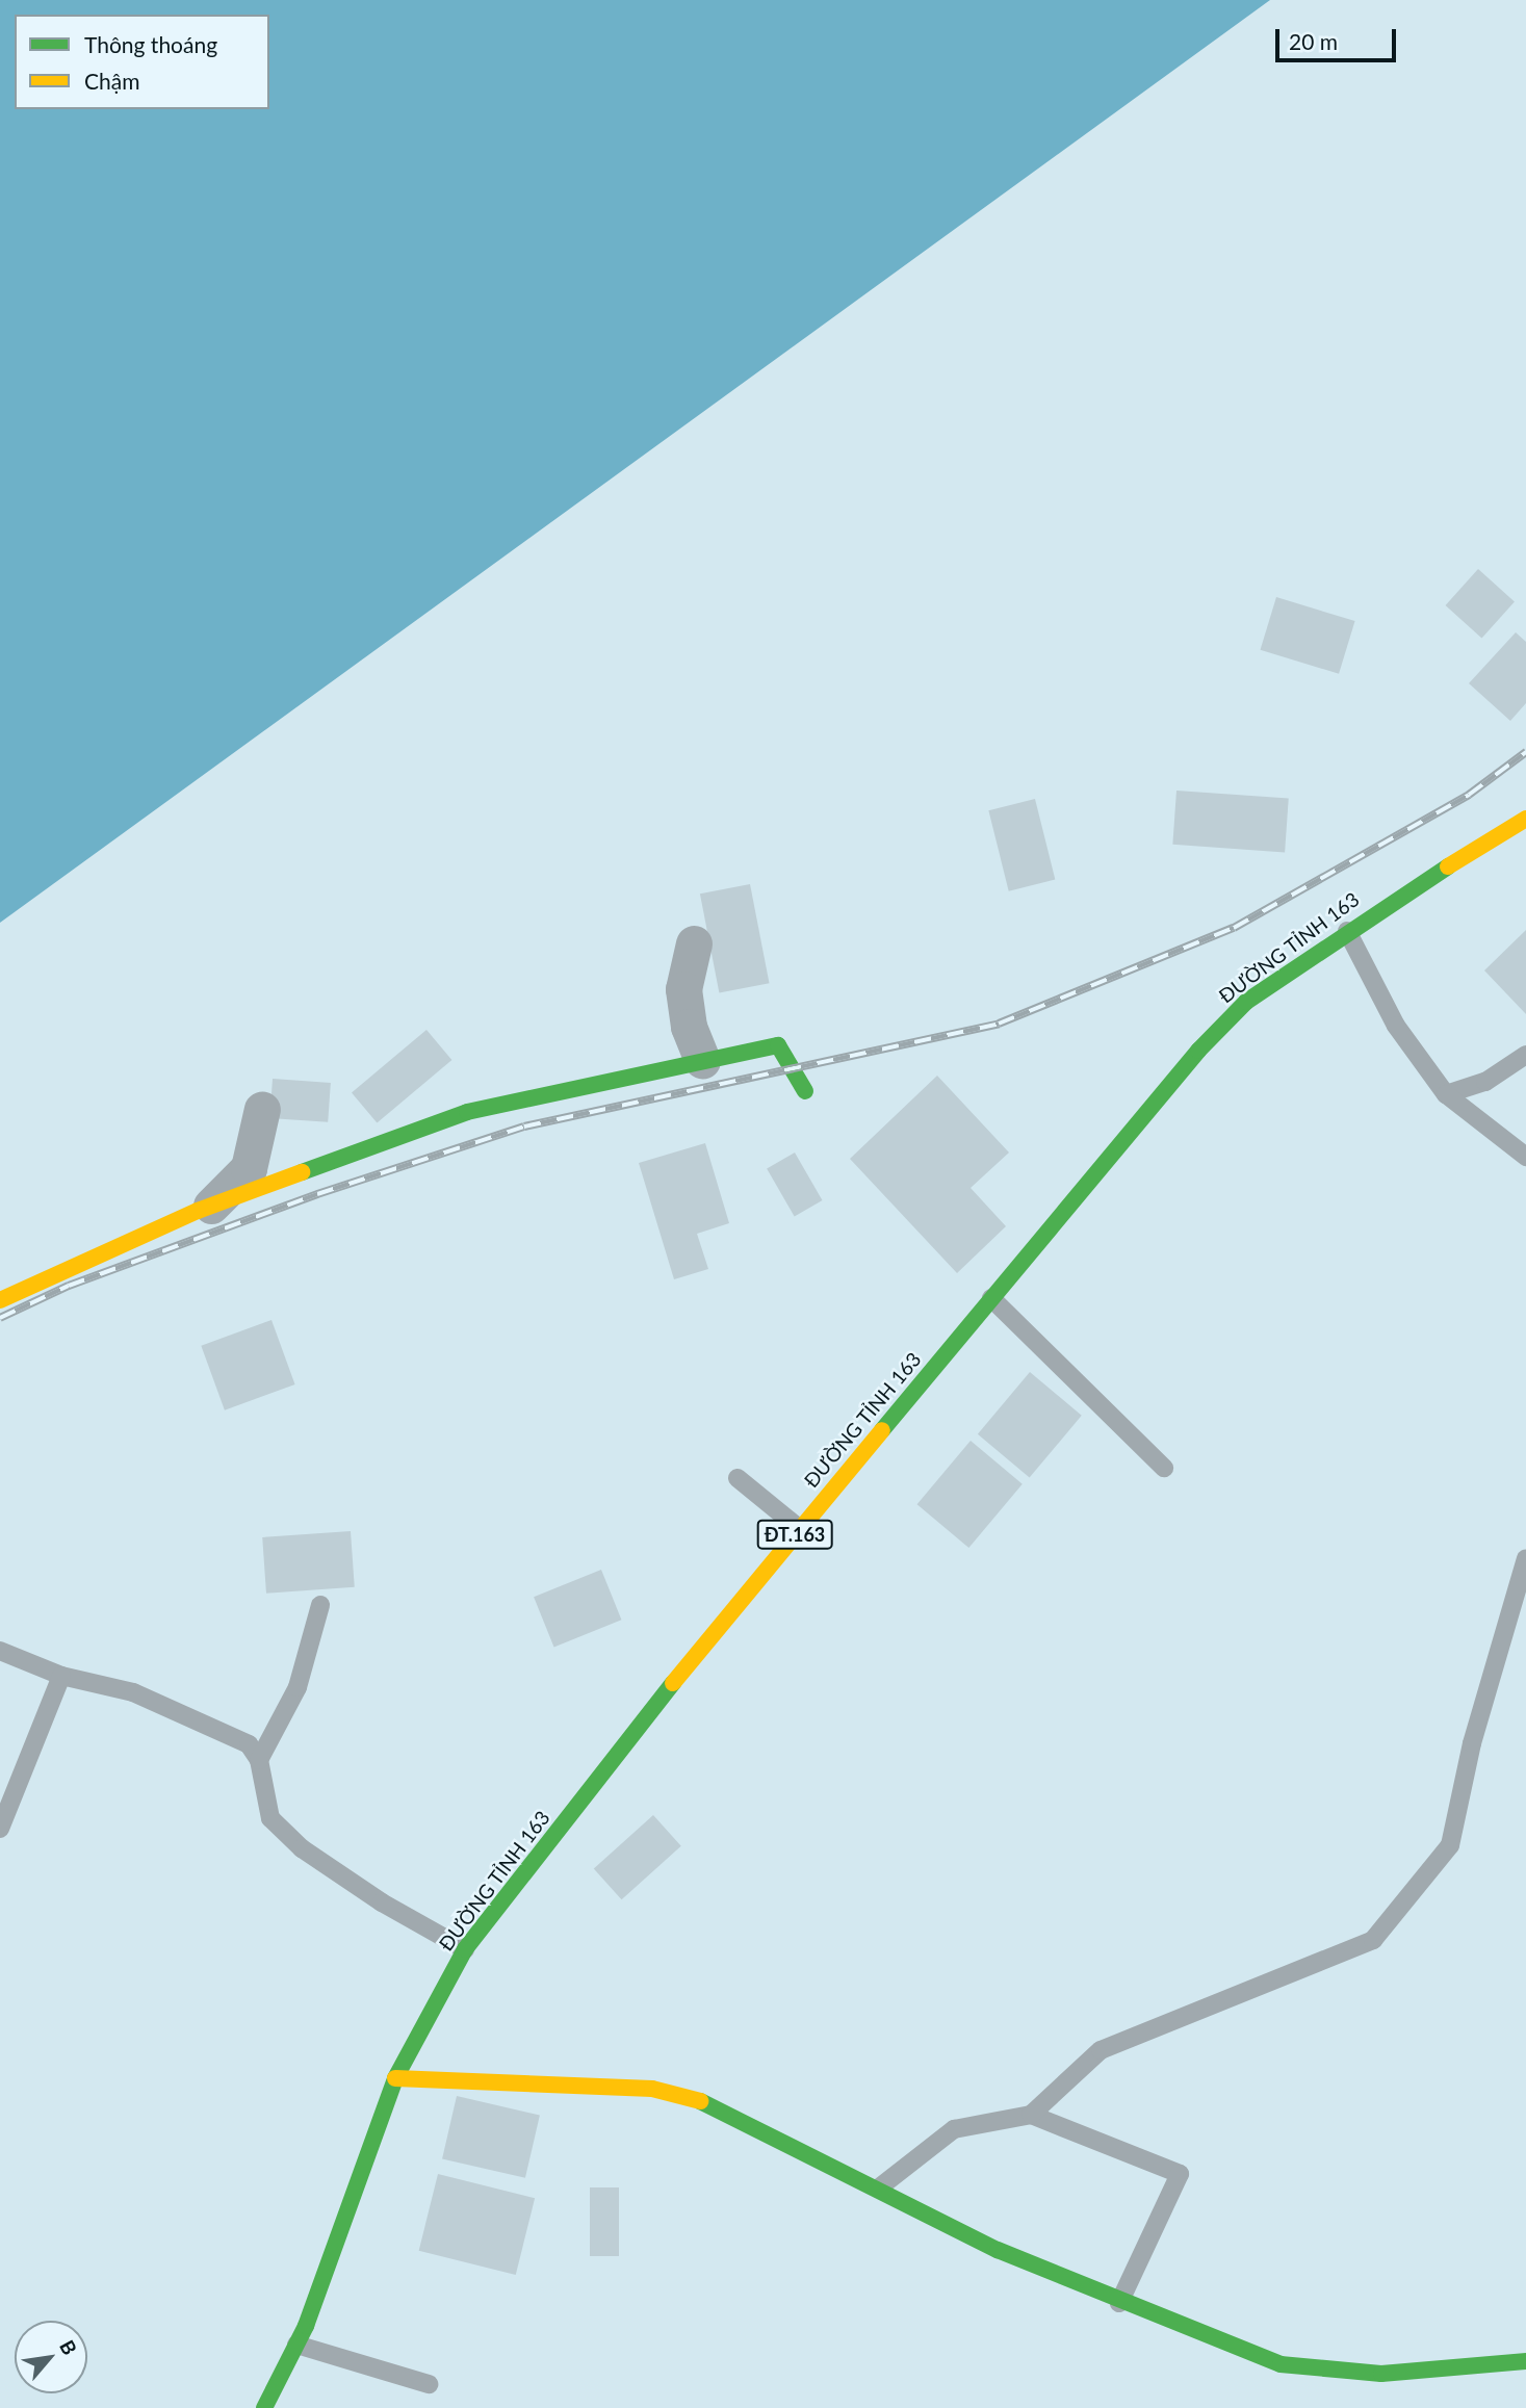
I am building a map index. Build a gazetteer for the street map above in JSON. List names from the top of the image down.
{
  "streets": {
    "main road": ["ĐƯỜNG TỈNH 163", "ĐT.163"]
  },
  "legend": ["Thông thoáng", "Chậm"],
  "scale_bar": "20 m",
  "north": "top right"
}
